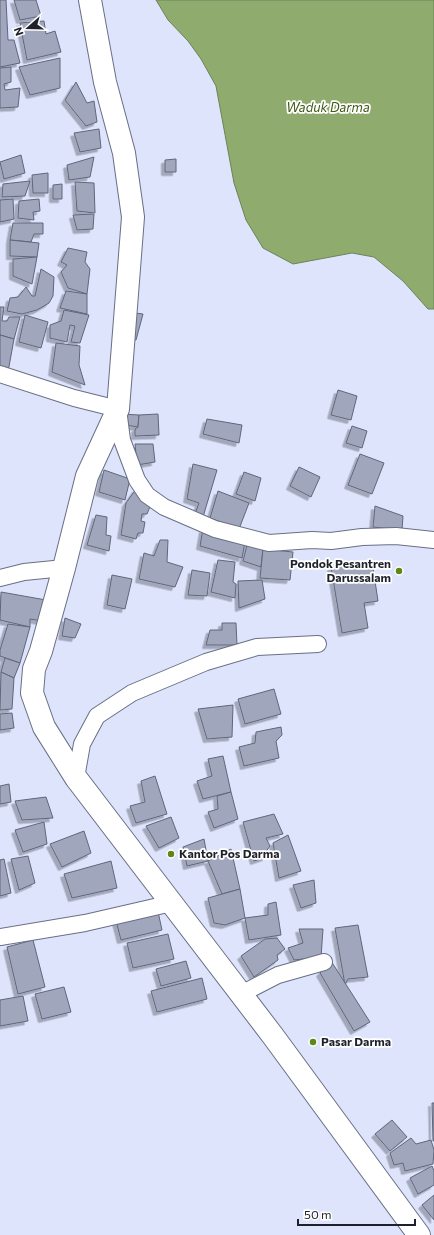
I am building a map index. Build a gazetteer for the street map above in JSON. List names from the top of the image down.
{
  "water": ["Waduk Darma"],
  "places": ["Pondok Pesantren Darussalam", "Kantor Pos Darma", "Pasar Darma"],
  "scale_bar": "50 m",
  "north": "left"
}
